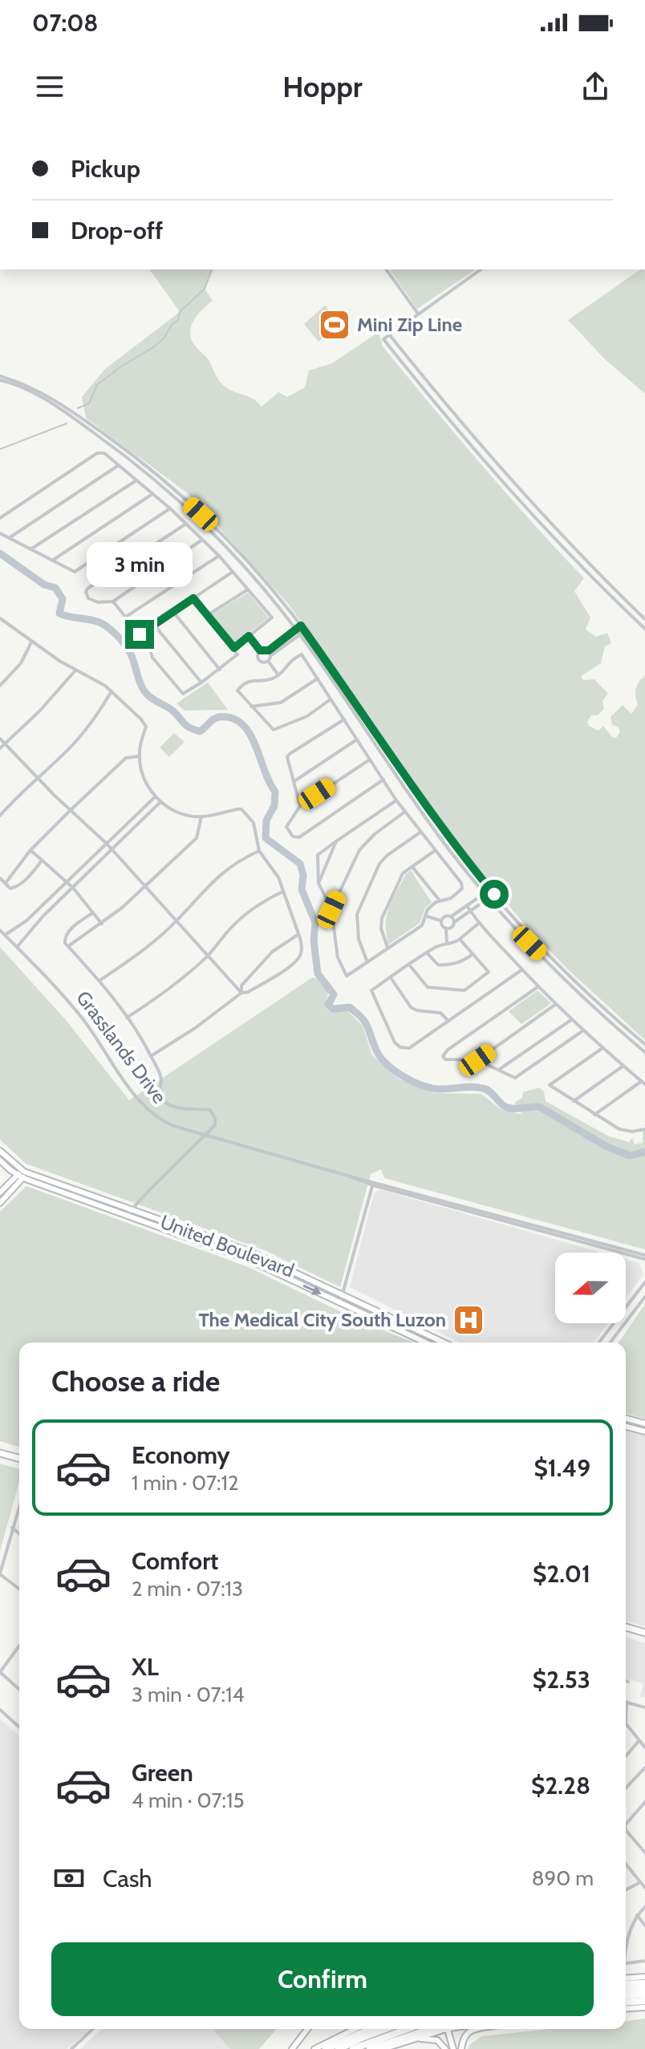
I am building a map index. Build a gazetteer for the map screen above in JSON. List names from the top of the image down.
{
  "streets": {
    "main road": ["United Boulevard"],
    "street": ["Grasslands Drive"]
  },
  "places": {
    "sports": ["Mini Zip Line"],
    "hospital": ["The Medical City South Luzon"]
  },
  "north": "left",
  "page": {
    "status": "07:08",
    "header": "Hoppr",
    "banner": ["Pickup", "Drop-off"],
    "bubble": "3 min",
    "heading": "Choose a ride",
    "list": [
      {
        "name": "Economy",
        "note": "1 min · 07:12",
        "value": "$1.49"
      },
      {
        "name": "Comfort",
        "note": "2 min · 07:13",
        "value": "$2.01"
      },
      {
        "name": "XL",
        "note": "3 min · 07:14",
        "value": "$2.53"
      },
      {
        "name": "Green",
        "note": "4 min · 07:15",
        "value": "$2.28"
      }
    ],
    "pay": ["Cash", "890 m"],
    "buttons": "Confirm"
  }
}
